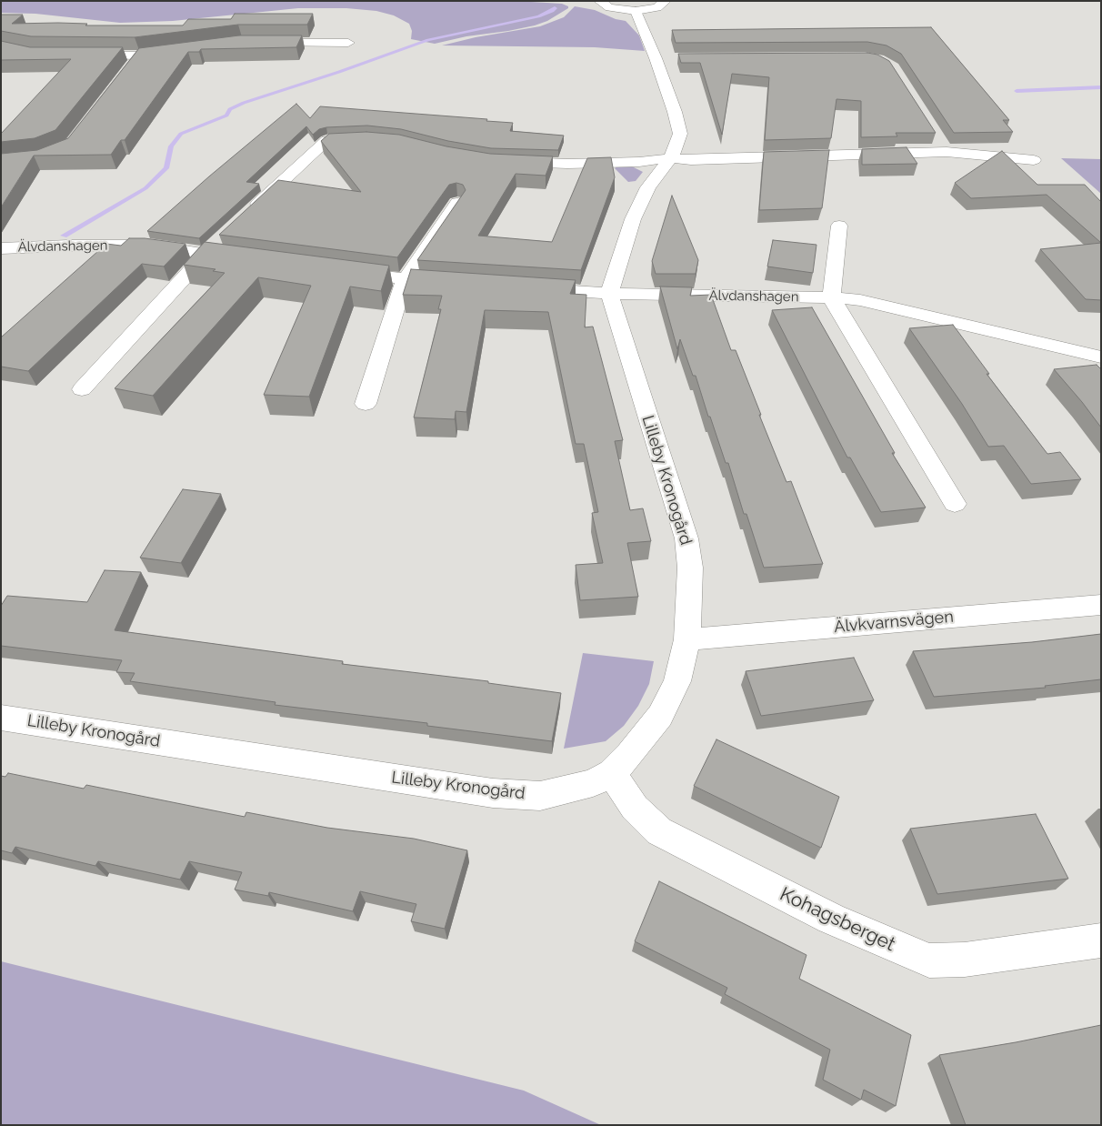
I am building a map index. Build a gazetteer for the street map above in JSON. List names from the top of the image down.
{
  "streets": {
    "street": [
      "Älvdanshagen",
      "Lilleby Kronogård",
      "Älvkvarnsvägen",
      "Kohagsberget"
    ]
  },
  "crossings": [
    ["Älvdanshagen", "Lilleby Kronogård"],
    ["Lilleby Kronogård", "Älvkvarnsvägen"],
    ["Lilleby Kronogård", "Kohagsberget"]
  ]
}
